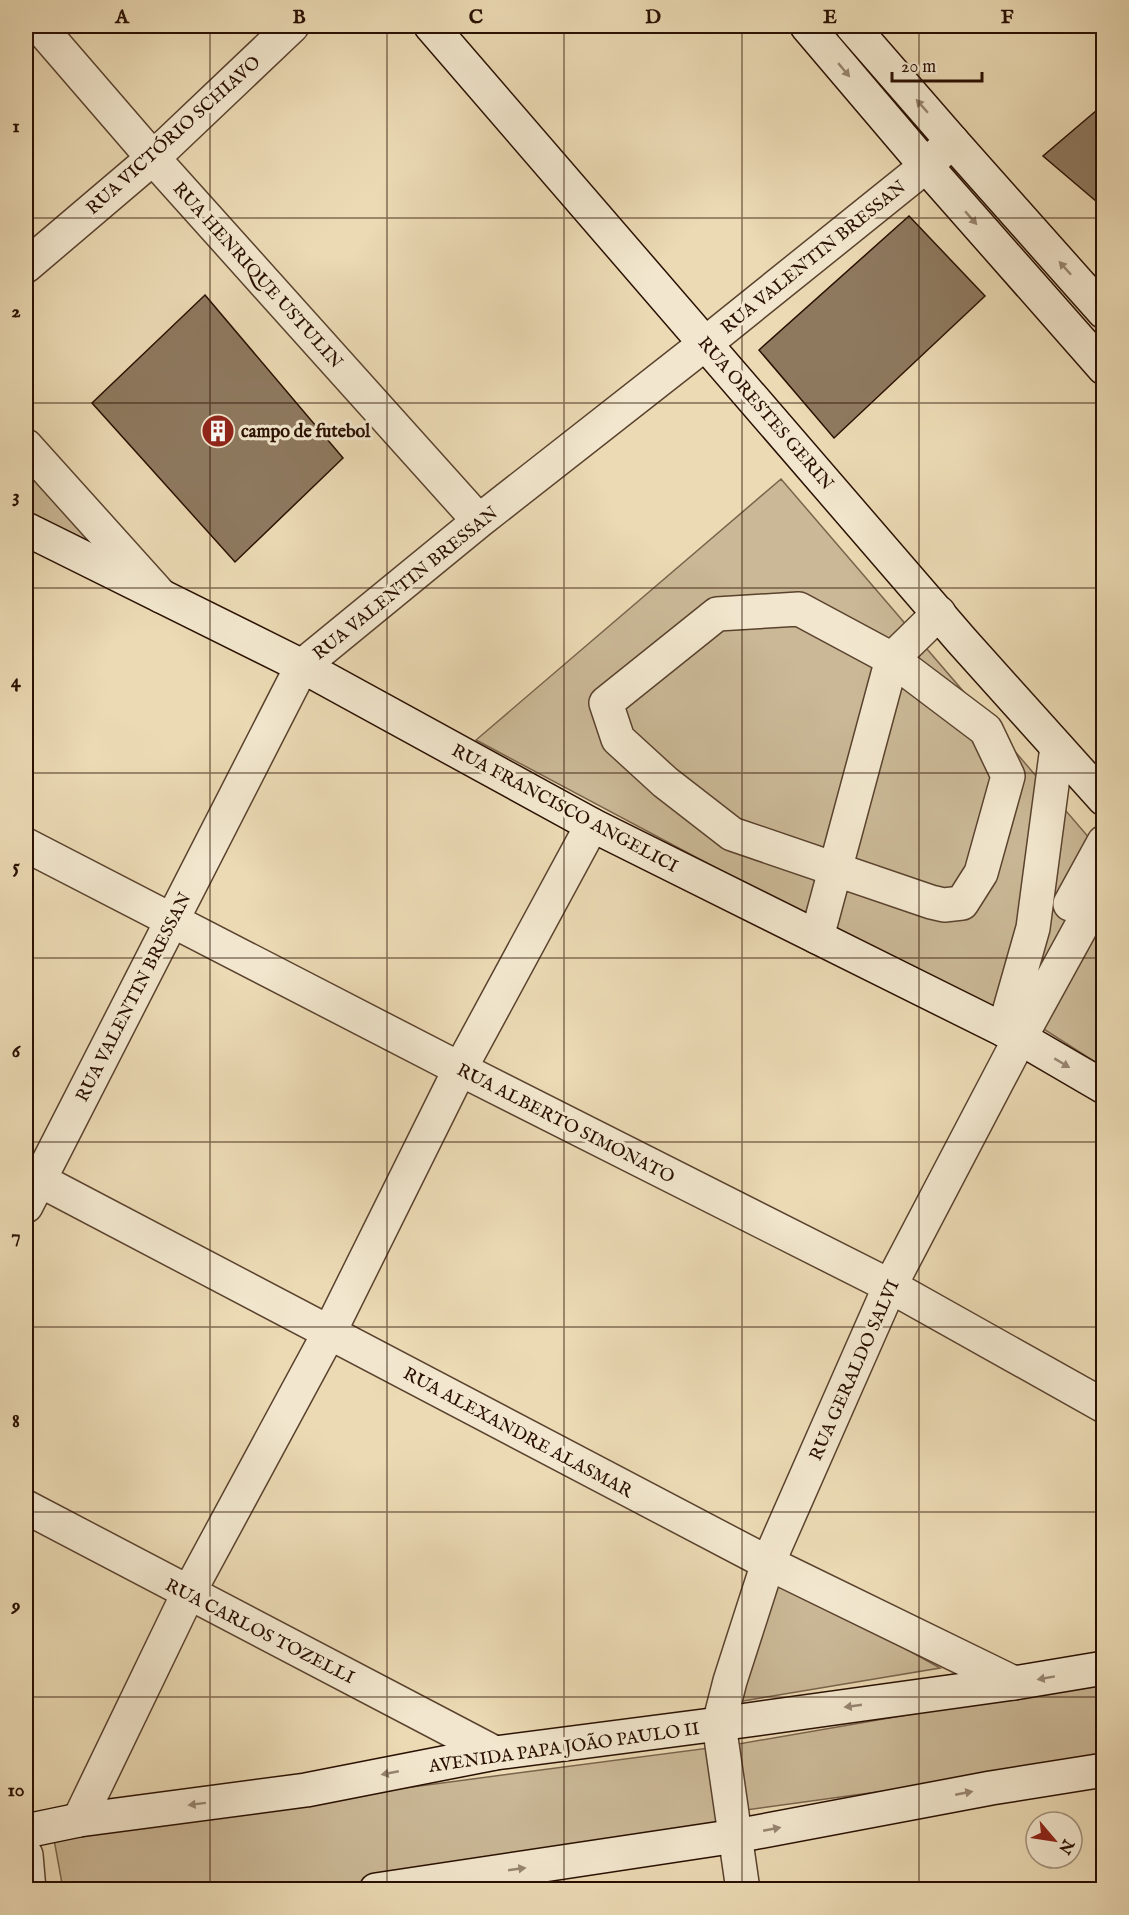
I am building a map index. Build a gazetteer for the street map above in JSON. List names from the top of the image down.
{
  "streets": {
    "street": [
      "RUA VICTÓRIO SCHIAVO",
      "RUA VALENTIN BRESSAN",
      "RUA HENRIQUE USTULIN",
      "RUA ORESTES GERIN",
      "RUA FRANCISCO ANGELICI",
      "RUA ALBERTO SIMONATO",
      "RUA GERALDO SALVI",
      "RUA ALEXANDRE ALASMAR",
      "RUA CARLOS TOZELLI",
      "AVENIDA PAPA JOÃO PAULO II"
    ]
  },
  "crossings": [
    ["RUA VICTÓRIO SCHIAVO", "RUA HENRIQUE USTULIN"],
    ["RUA VALENTIN BRESSAN", "RUA HENRIQUE USTULIN"],
    ["RUA VALENTIN BRESSAN", "RUA ORESTES GERIN"],
    ["RUA VALENTIN BRESSAN", "RUA FRANCISCO ANGELICI"],
    ["RUA VALENTIN BRESSAN", "RUA ALBERTO SIMONATO"],
    ["RUA VALENTIN BRESSAN", "RUA ALEXANDRE ALASMAR"],
    ["RUA FRANCISCO ANGELICI", "RUA GERALDO SALVI"],
    ["RUA ALBERTO SIMONATO", "RUA GERALDO SALVI"],
    ["RUA GERALDO SALVI", "RUA ALEXANDRE ALASMAR"],
    ["RUA GERALDO SALVI", "AVENIDA PAPA JOÃO PAULO II"],
    ["RUA ALEXANDRE ALASMAR", "AVENIDA PAPA JOÃO PAULO II"],
    ["RUA CARLOS TOZELLI", "AVENIDA PAPA JOÃO PAULO II"]
  ],
  "places": {
    "building": ["campo de futebol"]
  },
  "scale_bar": "20 m",
  "north": "bottom right",
  "grid": {
    "columns": [
      "A",
      "B",
      "C",
      "D",
      "E",
      "F"
    ],
    "rows": [
      "1",
      "2",
      "3",
      "4",
      "5",
      "6",
      "7",
      "8",
      "9",
      "10"
    ]
  }
}
